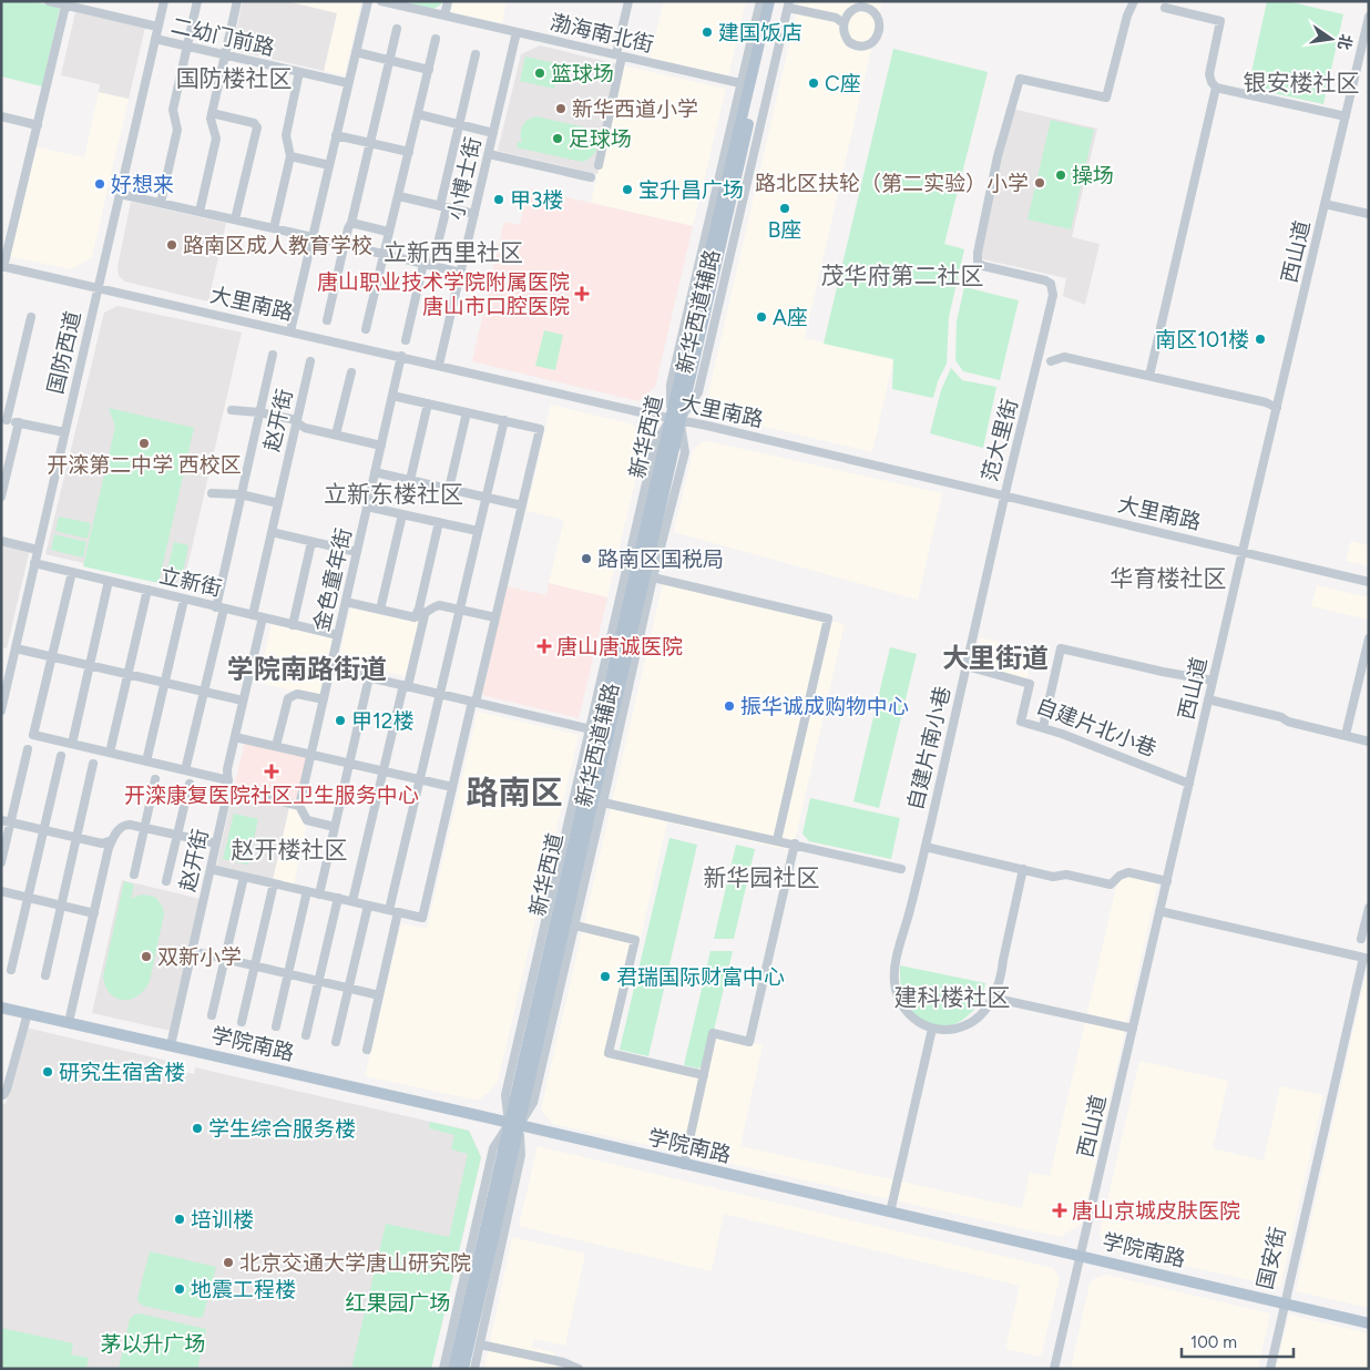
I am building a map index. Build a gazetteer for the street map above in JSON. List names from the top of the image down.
{
  "streets": {
    "main road": ["新华西道", "学院南路"],
    "street": [
      "渤海南北街",
      "二幼门前路",
      "小博士街",
      "西山道",
      "大里南路",
      "新华西道辅路",
      "国防西道",
      "赵开街",
      "范大里街",
      "金色童年街",
      "立新街",
      "自建片北小巷",
      "自建片南小巷",
      "国安街"
    ]
  },
  "crossings": [
    ["渤海南北街", "小博士街"],
    ["渤海南北街", "新华西道"],
    ["二幼门前路", "国防西道"],
    ["小博士街", "大里南路"],
    ["西山道", "大里南路"],
    ["西山道", "自建片北小巷"],
    ["西山道", "学院南路"],
    ["大里南路", "新华西道辅路"],
    ["大里南路", "国防西道"],
    ["大里南路", "新华西道"],
    ["大里南路", "范大里街"],
    ["大里南路", "金色童年街"],
    ["大里南路", "自建片南小巷"],
    ["新华西道辅路", "新华西道"],
    ["新华西道辅路", "学院南路"],
    ["国防西道", "立新街"],
    ["赵开街", "立新街"],
    ["赵开街", "学院南路"],
    ["新华西道", "学院南路"],
    ["范大里街", "自建片南小巷"],
    ["金色童年街", "立新街"],
    ["自建片北小巷", "自建片南小巷"],
    ["学院南路", "国安街"]
  ],
  "districts": [
    "国防楼社区",
    "银安楼社区",
    "立新西里社区",
    "茂华府第二社区",
    "立新东楼社区",
    "华育楼社区",
    "大里街道",
    "学院南路街道",
    "路南区",
    "赵开楼社区",
    "新华园社区",
    "建科楼社区"
  ],
  "parks": ["红果园广场", "茅以升广场"],
  "places": {
    "other": [
      "建国饭店",
      "篮球场",
      "C座",
      "新华西道小学",
      "足球场",
      "操场",
      "路北区扶轮（第二实验）小学",
      "好想来",
      "宝升昌广场",
      "甲3楼",
      "B座",
      "路南区成人教育学校",
      "A座",
      "南区101楼",
      "开滦第二中学 西校区",
      "路南区国税局",
      "振华诚成购物中心",
      "甲12楼",
      "双新小学",
      "君瑞国际财富中心",
      "研究生宿舍楼",
      "学生综合服务楼",
      "培训楼",
      "北京交通大学唐山研究院",
      "地震工程楼"
    ],
    "health": [
      "唐山职业技术学院附属医院 唐山市口腔医院",
      "唐山唐诚医院",
      "开滦康复医院社区卫生服务中心",
      "唐山京城皮肤医院"
    ]
  },
  "scale_bar": "100 m",
  "north": "right"
}
